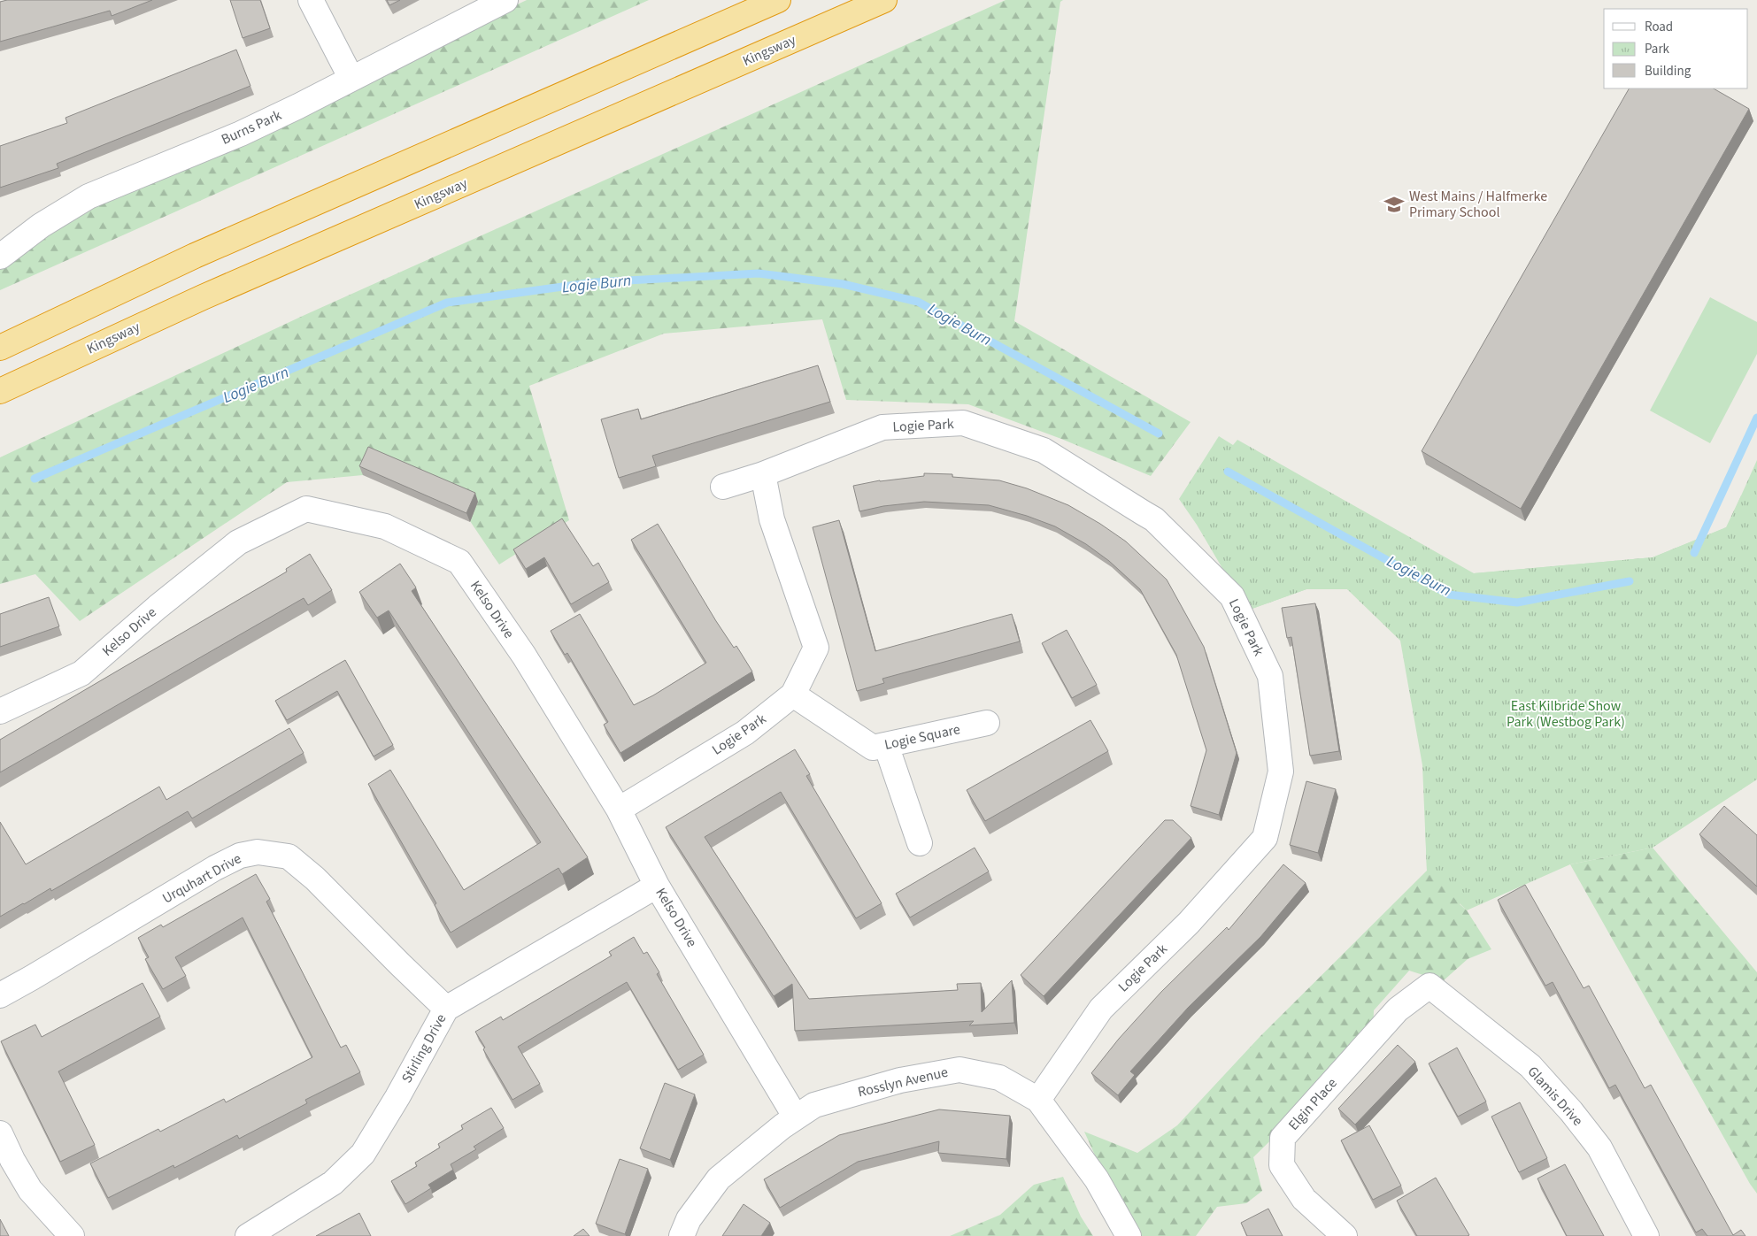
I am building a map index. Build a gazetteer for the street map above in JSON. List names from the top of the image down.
{
  "streets": {
    "highway": ["Kingsway"],
    "street": [
      "Burns Park",
      "Logie Park",
      "Kelso Drive",
      "Logie Square",
      "Urquhart Drive",
      "Stirling Drive",
      "Rosslyn Avenue",
      "Glamis Drive",
      "Elgin Place"
    ]
  },
  "crossings": [
    ["Logie Park", "Kelso Drive"],
    ["Logie Park", "Logie Square"],
    ["Logie Park", "Rosslyn Avenue"],
    ["Kelso Drive", "Stirling Drive"],
    ["Kelso Drive", "Rosslyn Avenue"],
    ["Urquhart Drive", "Stirling Drive"],
    ["Glamis Drive", "Elgin Place"]
  ],
  "water": ["Logie Burn"],
  "parks": ["East Kilbride Show Park (Westbog Park)"],
  "places": {
    "school or university": ["West Mains / Halfmerke Primary School"]
  },
  "legend": ["Road", "Park", "Building"]
}
